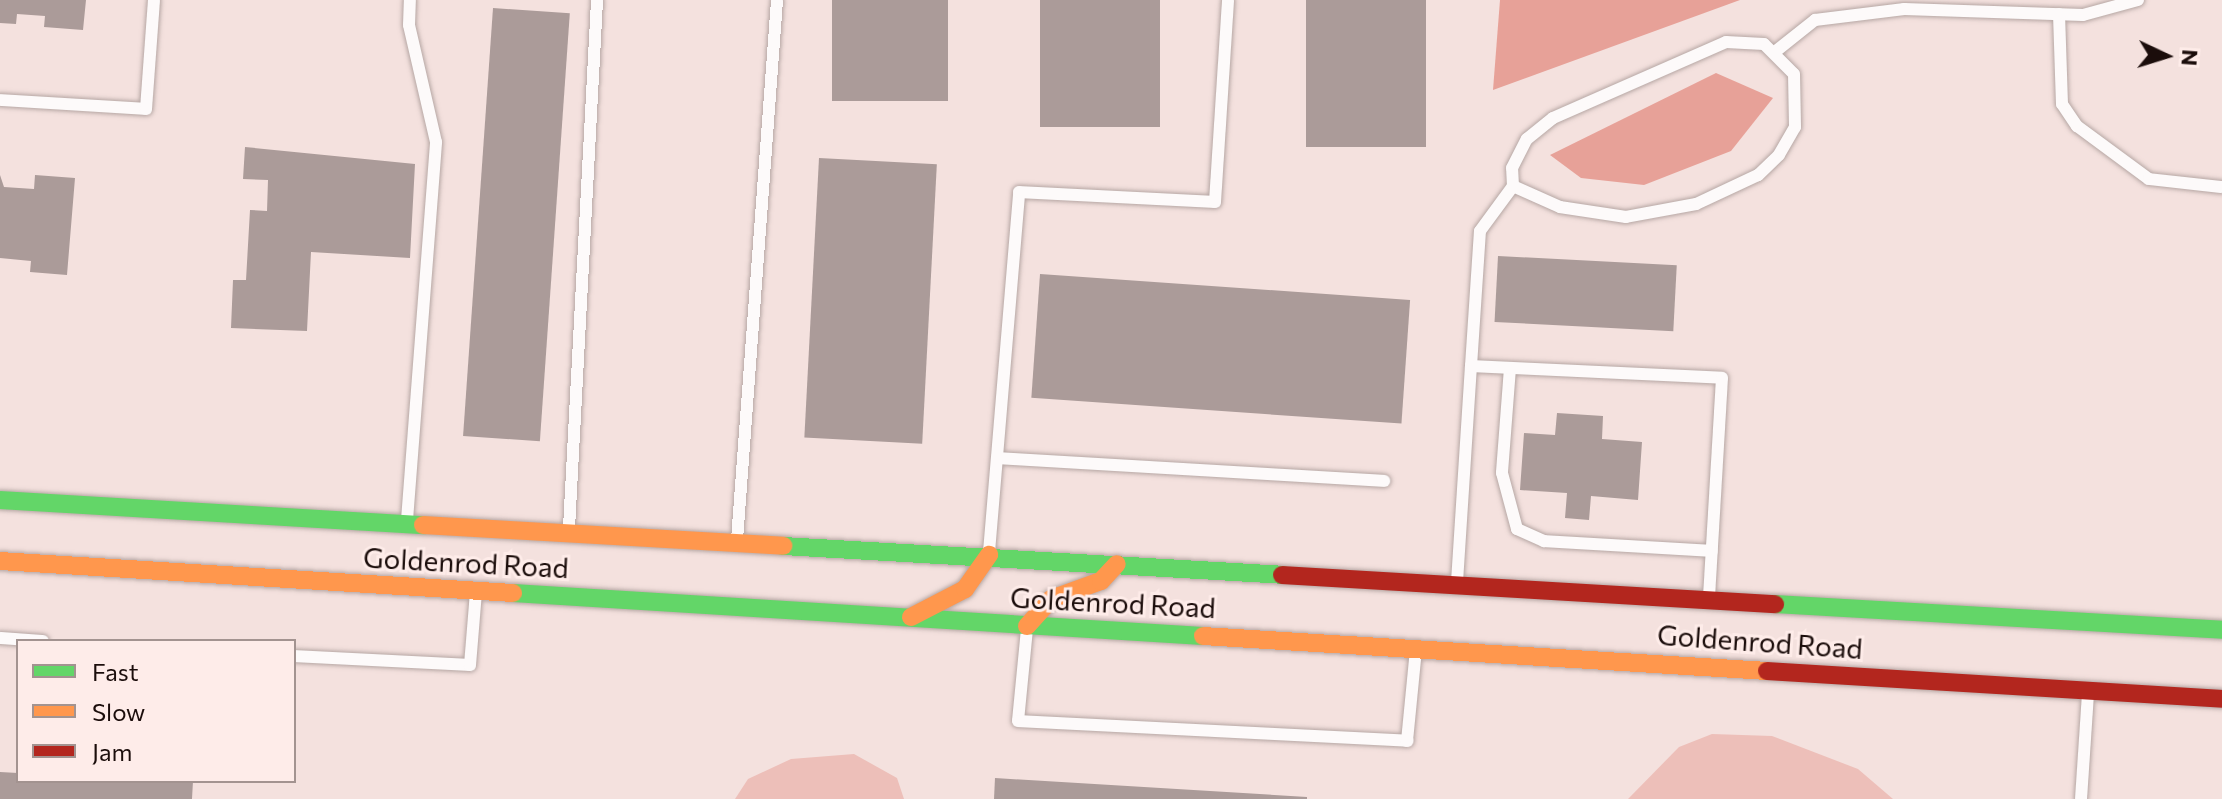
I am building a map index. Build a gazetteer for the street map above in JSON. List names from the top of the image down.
{
  "streets": {
    "main road": ["Goldenrod Road"]
  },
  "legend": ["Fast", "Slow", "Jam"],
  "north": "right"
}
